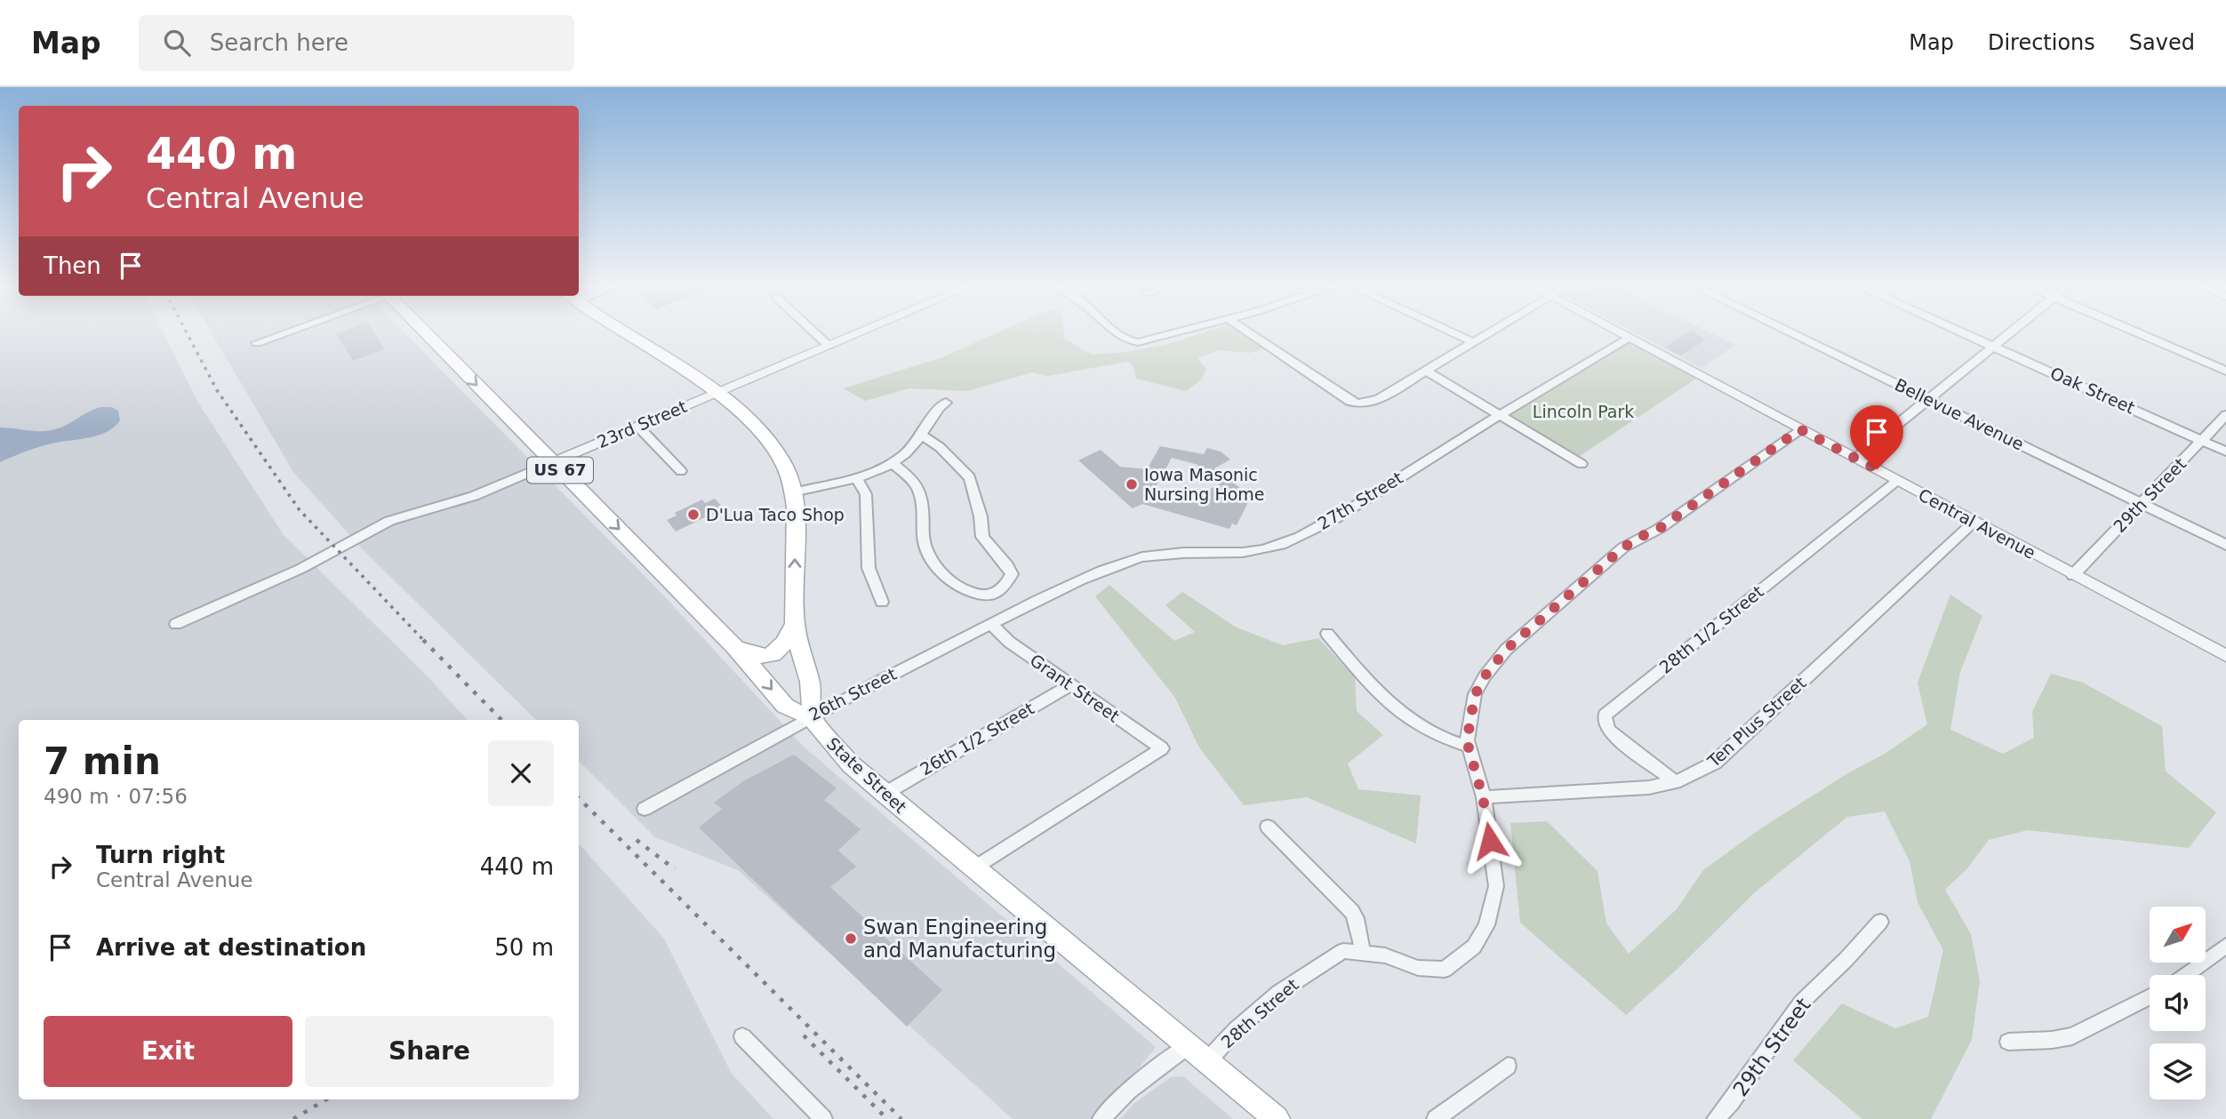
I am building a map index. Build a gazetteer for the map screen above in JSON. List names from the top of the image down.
{
  "streets": {
    "main road": ["US 67", "State Street"],
    "street": [
      "Oak Street",
      "Bellevue Avenue",
      "23rd Street",
      "29th Street",
      "27th Street",
      "Central Avenue",
      "28th 1/2 Street",
      "Grant Street",
      "26th Street",
      "Ten Plus Street",
      "26th 1/2 Street",
      "28th Street"
    ]
  },
  "crossings": [
    ["Oak Street", "29th Street"],
    ["Bellevue Avenue", "29th Street"],
    ["23rd Street", "State Street"],
    ["29th Street", "Central Avenue"],
    ["27th Street", "Central Avenue"],
    ["27th Street", "26th Street"],
    ["Central Avenue", "28th 1/2 Street"],
    ["Central Avenue", "Ten Plus Street"],
    ["Central Avenue", "28th Street"],
    ["28th 1/2 Street", "Ten Plus Street"],
    ["Grant Street", "26th Street"],
    ["Grant Street", "26th 1/2 Street"],
    ["Grant Street", "State Street"],
    ["26th Street", "State Street"],
    ["Ten Plus Street", "28th Street"],
    ["26th 1/2 Street", "State Street"],
    ["State Street", "28th Street"]
  ],
  "parks": ["Lincoln Park"],
  "places": ["Iowa Masonic Nursing Home", "D'Lua Taco Shop", "Swan Engineering and Manufacturing"],
  "north": "top right",
  "page": {
    "header": "Map",
    "search": "Search here",
    "nav": ["Map", "Directions", "Saved"],
    "turn": ["440 m", "Central Avenue"],
    "then": "Then",
    "heading": ["7 min", "490 m · 07:56"],
    "list": [
      {
        "name": "Turn right",
        "note": "Central Avenue",
        "value": "440 m"
      },
      {
        "name": "Arrive at destination",
        "value": "50 m"
      }
    ],
    "buttons": ["Exit", "Share"]
  }
}
